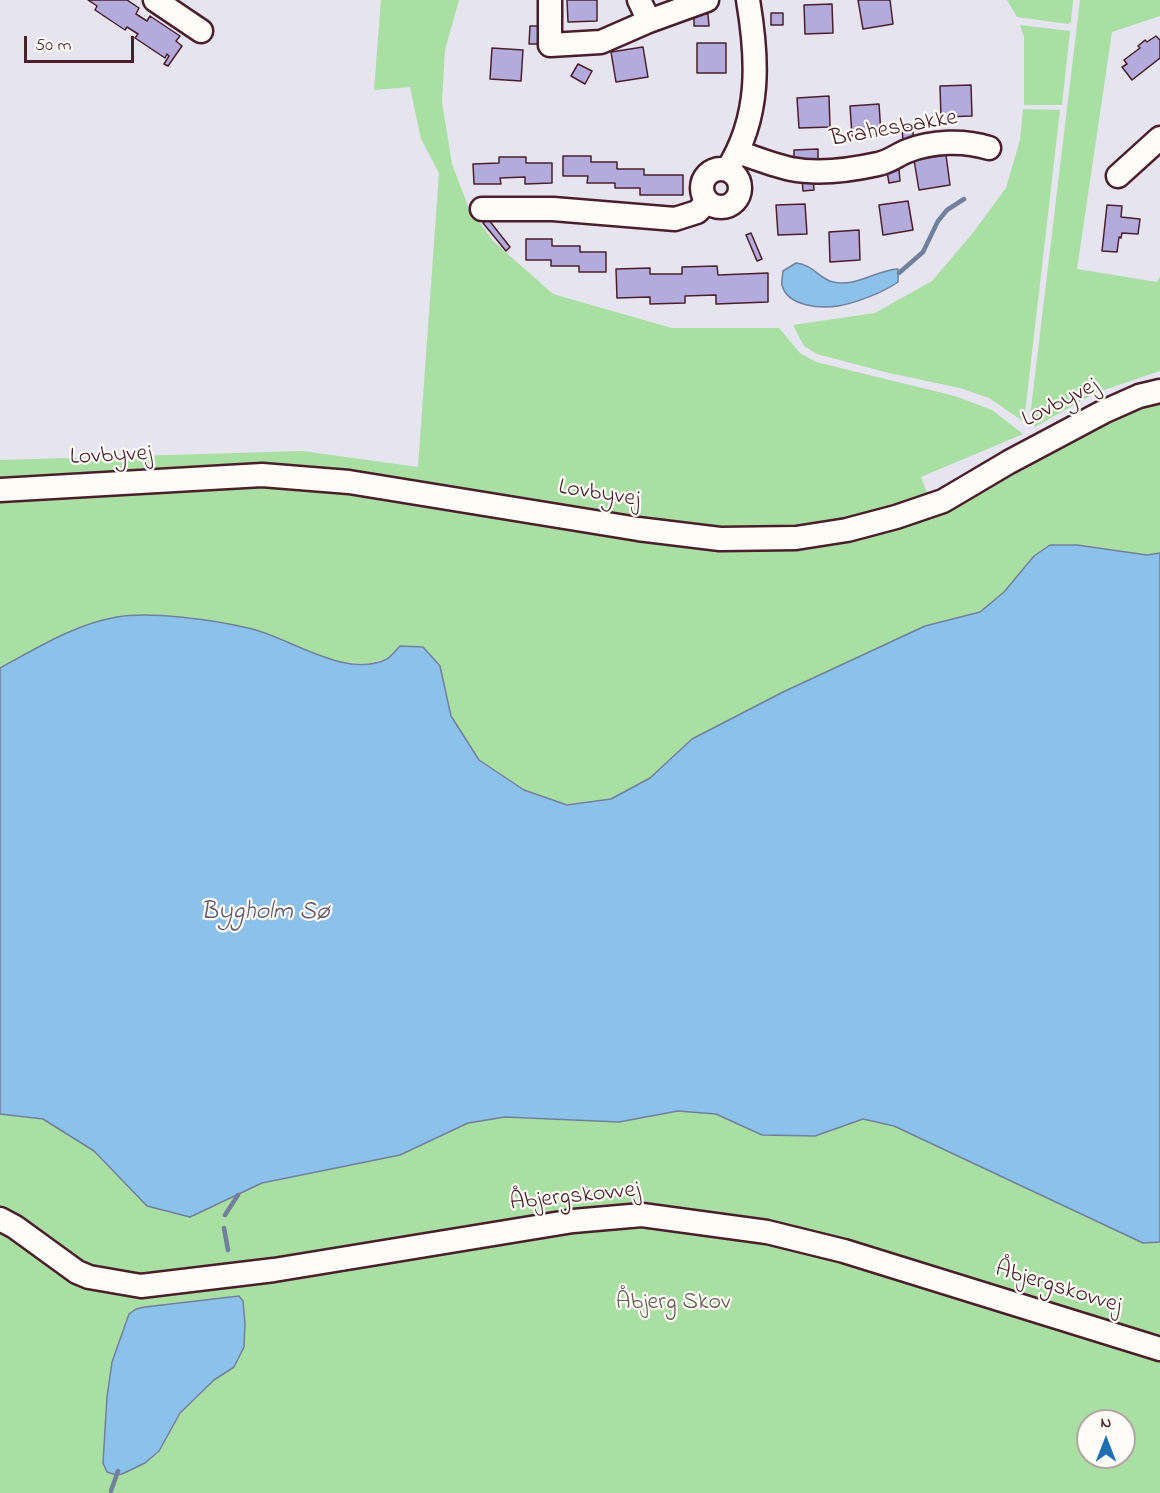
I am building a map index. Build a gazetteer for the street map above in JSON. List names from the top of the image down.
{
  "streets": {
    "street": ["Brahesbakke", "Lovbyvej", "Åbjergskovvej"]
  },
  "water": ["Bygholm Sø"],
  "parks": ["Åbjerg Skov"],
  "scale_bar": "50 m",
  "north": "top"
}
